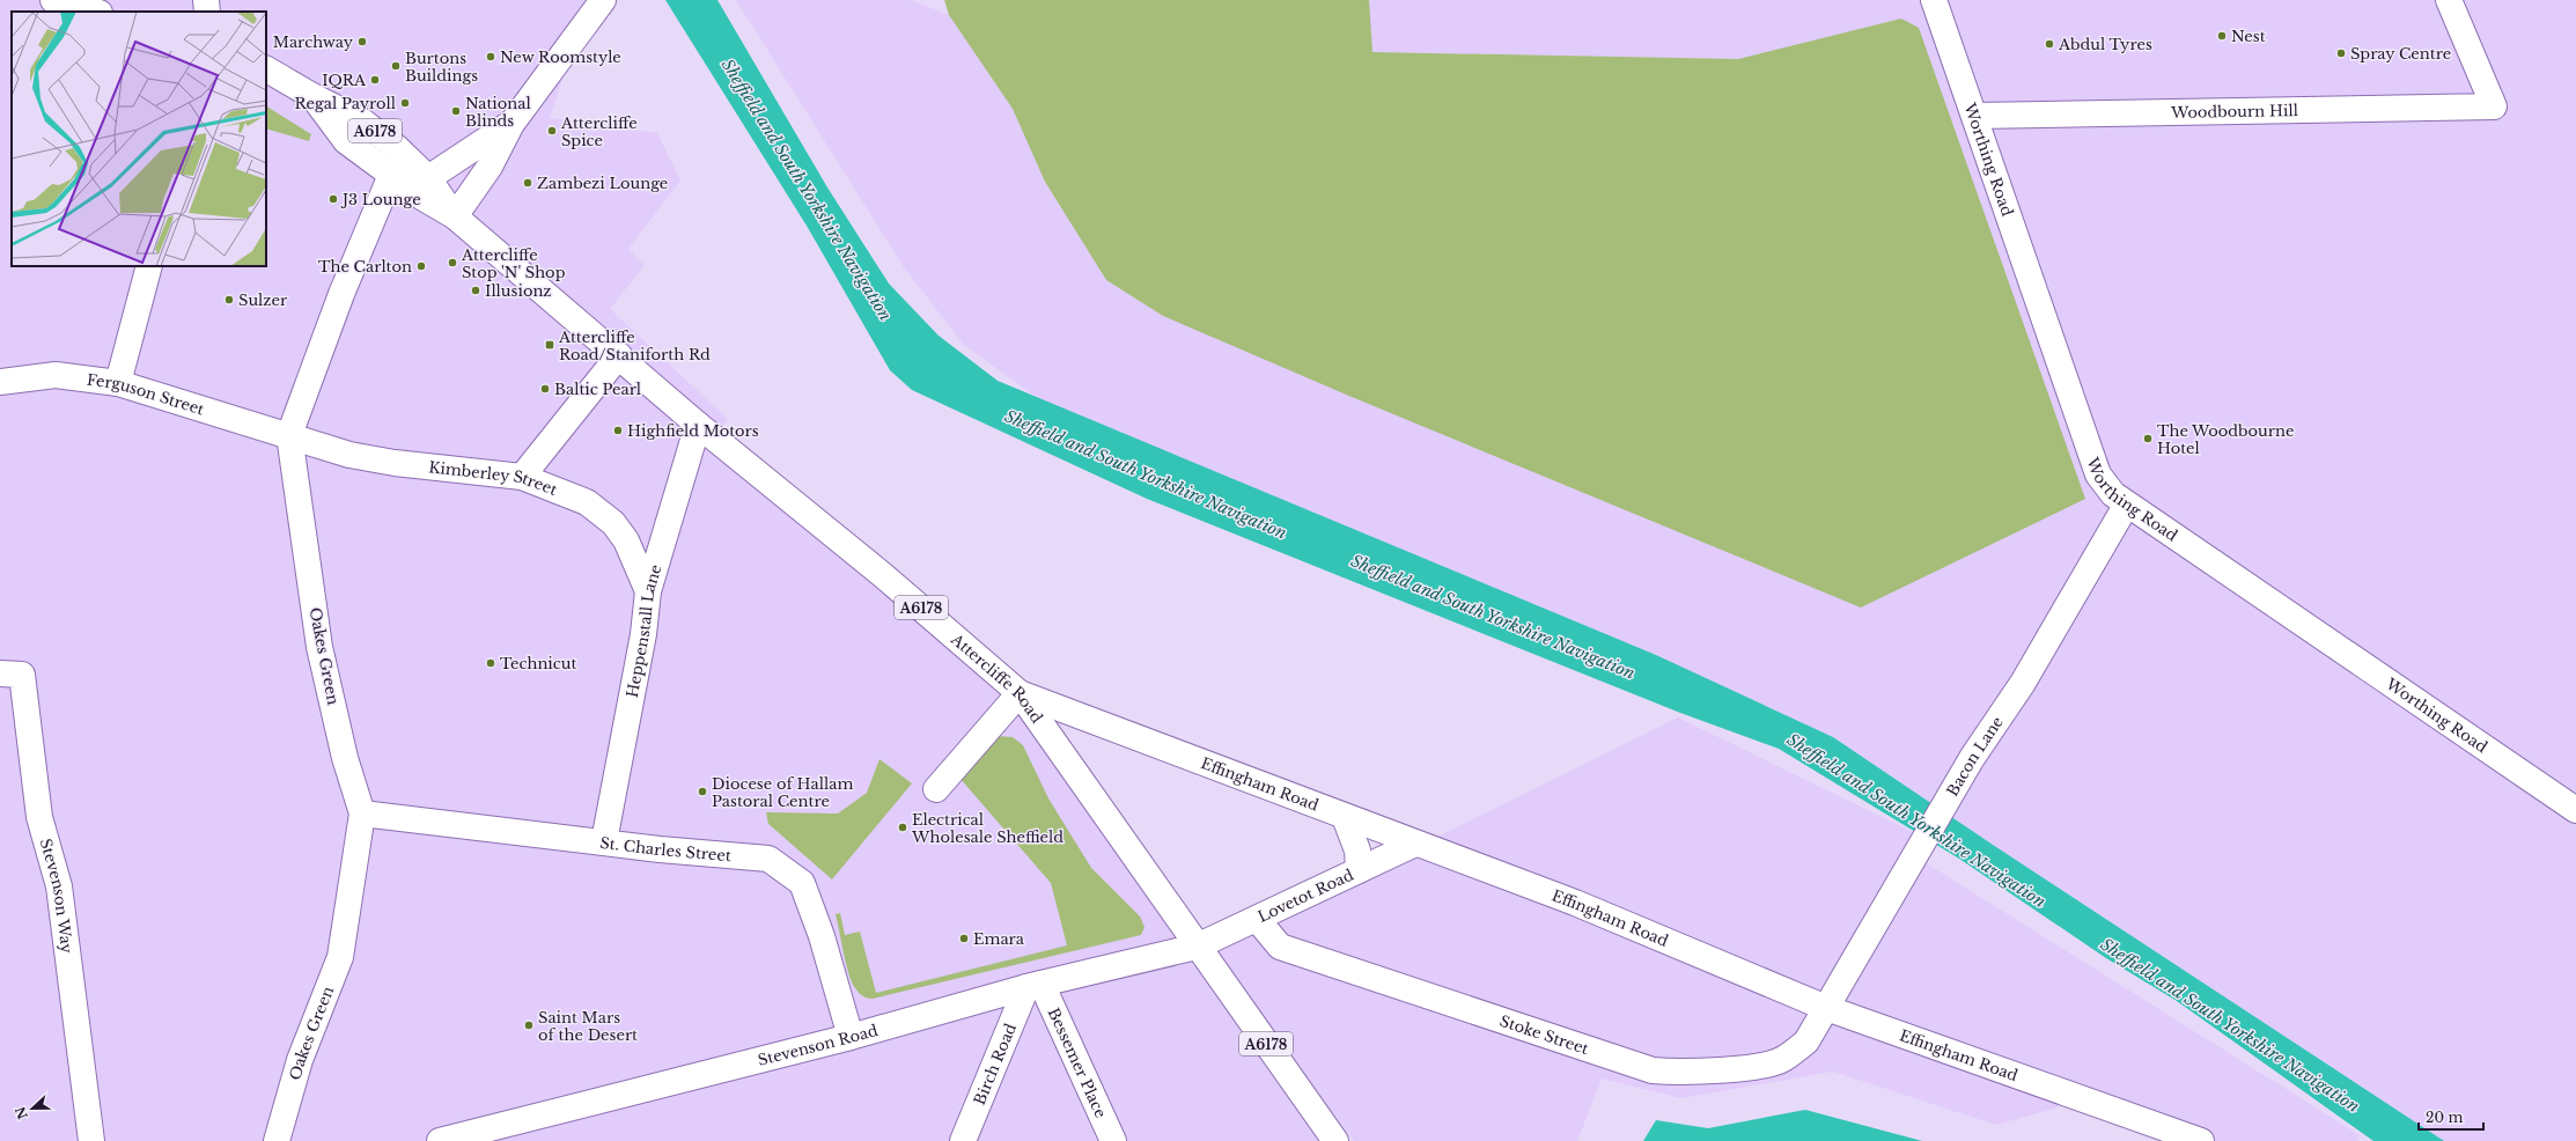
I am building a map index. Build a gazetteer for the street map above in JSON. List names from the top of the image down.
{
  "streets": {
    "street": [
      "Woodbourn Hill",
      "A6178",
      "Worthing Road",
      "Ferguson Street",
      "Kimberley Street",
      "Heppenstall Lane",
      "Oakes Green",
      "Attercliffe Road",
      "Bacon Lane",
      "Effingham Road",
      "St. Charles Street",
      "Lovetot Road",
      "Stevenson Way",
      "Stoke Street",
      "Stevenson Road",
      "Bessemer Place",
      "Birch Road"
    ]
  },
  "crossings": [
    ["Woodbourn Hill", "Worthing Road"],
    ["Worthing Road", "Bacon Lane"],
    ["Ferguson Street", "Kimberley Street"],
    ["Ferguson Street", "Oakes Green"],
    ["Kimberley Street", "Heppenstall Lane"],
    ["Kimberley Street", "Oakes Green"],
    ["Heppenstall Lane", "Attercliffe Road"],
    ["Heppenstall Lane", "St. Charles Street"],
    ["Oakes Green", "Attercliffe Road"],
    ["Oakes Green", "St. Charles Street"],
    ["Attercliffe Road", "Effingham Road"],
    ["Attercliffe Road", "Lovetot Road"],
    ["Attercliffe Road", "Stevenson Road"],
    ["Bacon Lane", "Effingham Road"],
    ["Bacon Lane", "Stoke Street"],
    ["Effingham Road", "Lovetot Road"],
    ["Effingham Road", "Stoke Street"],
    ["St. Charles Street", "Stevenson Road"],
    ["Lovetot Road", "Stoke Street"],
    ["Lovetot Road", "Stevenson Road"],
    ["Stevenson Road", "Bessemer Place"],
    ["Stevenson Road", "Birch Road"],
    ["Bessemer Place", "Birch Road"]
  ],
  "water": ["Sheffield and South Yorkshire Navigation"],
  "places": {
    "other": [
      "Nest",
      "Marchway",
      "Abdul Tyres",
      "Spray Centre",
      "New Roomstyle",
      "Burtons Buildings",
      "IQRA",
      "Regal Payroll",
      "National Blinds",
      "Attercliffe Spice",
      "Zambezi Lounge",
      "J3 Lounge",
      "Attercliffe Stop 'N' Shop",
      "The Carlton",
      "Illusionz",
      "Sulzer",
      "Baltic Pearl",
      "Highfield Motors",
      "The Woodbourne Hotel",
      "Technicut",
      "Diocese of Hallam Pastoral Centre",
      "Electrical Wholesale Sheffield",
      "Emara",
      "Saint Mars of the Desert"
    ],
    "transit": ["Attercliffe Road/Staniforth Rd"]
  },
  "scale_bar": "20 m",
  "north": "left"
}
